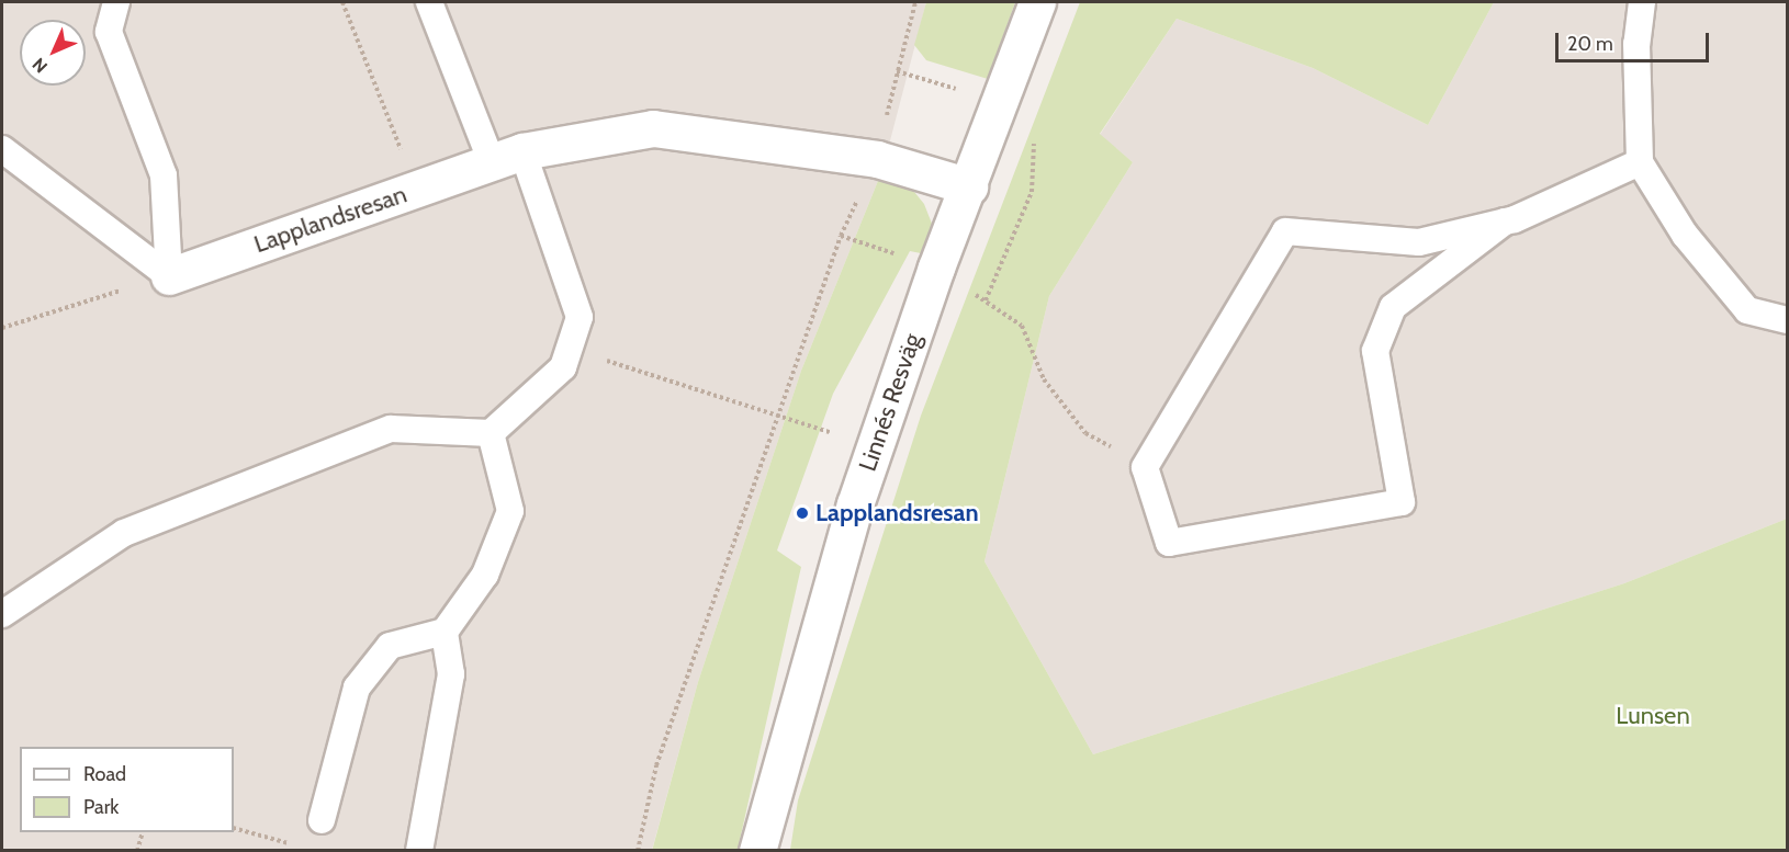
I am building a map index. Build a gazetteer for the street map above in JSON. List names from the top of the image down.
{
  "streets": {
    "street": ["Lapplandsresan", "Linnés Resväg"]
  },
  "crossings": [
    ["Lapplandsresan", "Linnés Resväg"]
  ],
  "parks": ["Lunsen"],
  "places": ["Lapplandsresan"],
  "legend": ["Road", "Park"],
  "scale_bar": "20 m",
  "north": "bottom left"
}
